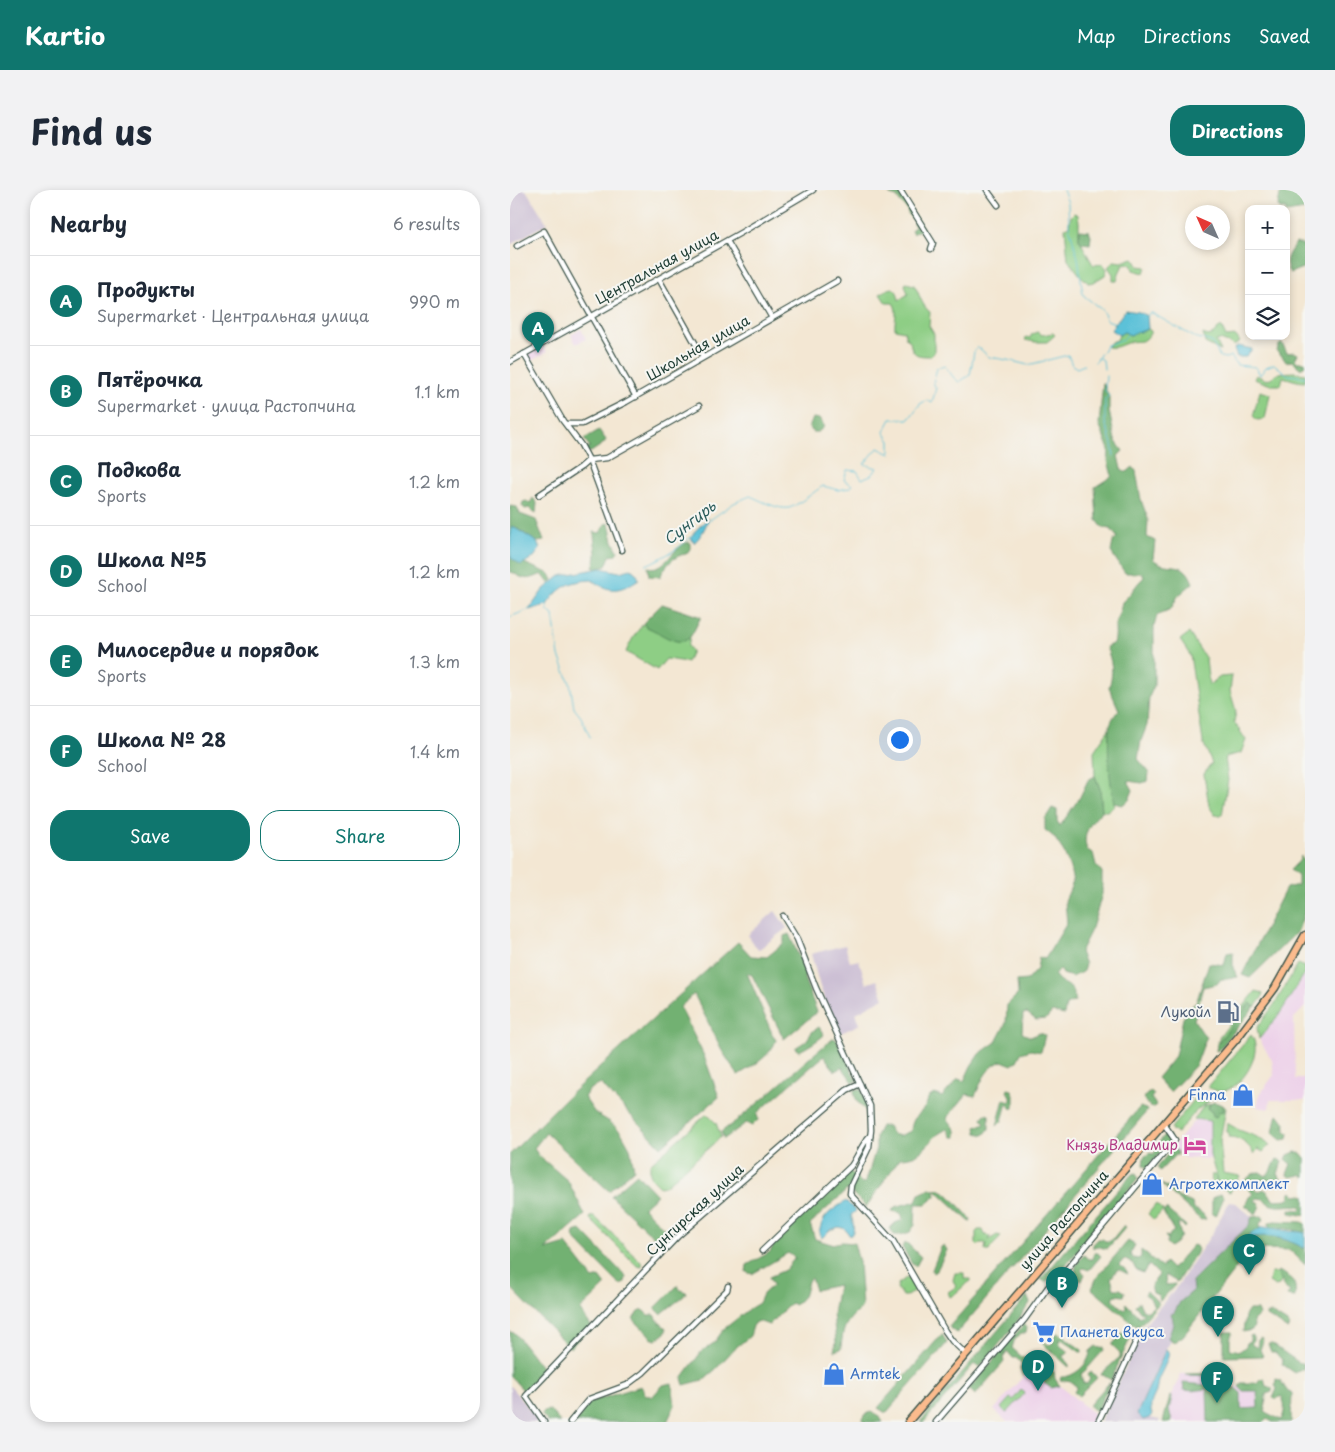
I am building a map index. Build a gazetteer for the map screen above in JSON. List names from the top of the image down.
{
  "streets": {
    "highway": ["улица Растопчина"],
    "street": ["Центральная улица", "Школьная улица", "Сунгирская улица"]
  },
  "water": ["Сунгирь"],
  "places": {
    "fuel station": ["Лукойл"],
    "shop": ["Finna", "Агротехкомплект", "Armtek"],
    "hotel": ["Князь Владимир"],
    "supermarket": ["Планета вкуса"]
  },
  "north": "top left",
  "page": {
    "header": "Kartio",
    "nav": ["Map", "Directions", "Saved"],
    "title": "Find us",
    "buttons": [
      "Directions",
      ["Save", "Share"]
    ],
    "heading": ["Nearby", "6 results"],
    "map_buttons": ["+", "−"],
    "list": [
      {
        "mark": "A",
        "name": "Продукты",
        "note": "Supermarket · Центральная улица",
        "value": "990 m"
      },
      {
        "mark": "B",
        "name": "Пятёрочка",
        "note": "Supermarket · улица Растопчина",
        "value": "1.1 km"
      },
      {
        "mark": "C",
        "name": "Подкова",
        "note": "Sports",
        "value": "1.2 km"
      },
      {
        "mark": "D",
        "name": "Школа №5",
        "note": "School",
        "value": "1.2 km"
      },
      {
        "mark": "E",
        "name": "Милосердие и порядок",
        "note": "Sports",
        "value": "1.3 km"
      },
      {
        "mark": "F",
        "name": "Школа № 28",
        "note": "School",
        "value": "1.4 km"
      }
    ],
    "pins": [
      "A",
      "C",
      "B",
      "E",
      "D",
      "F"
    ]
  }
}
